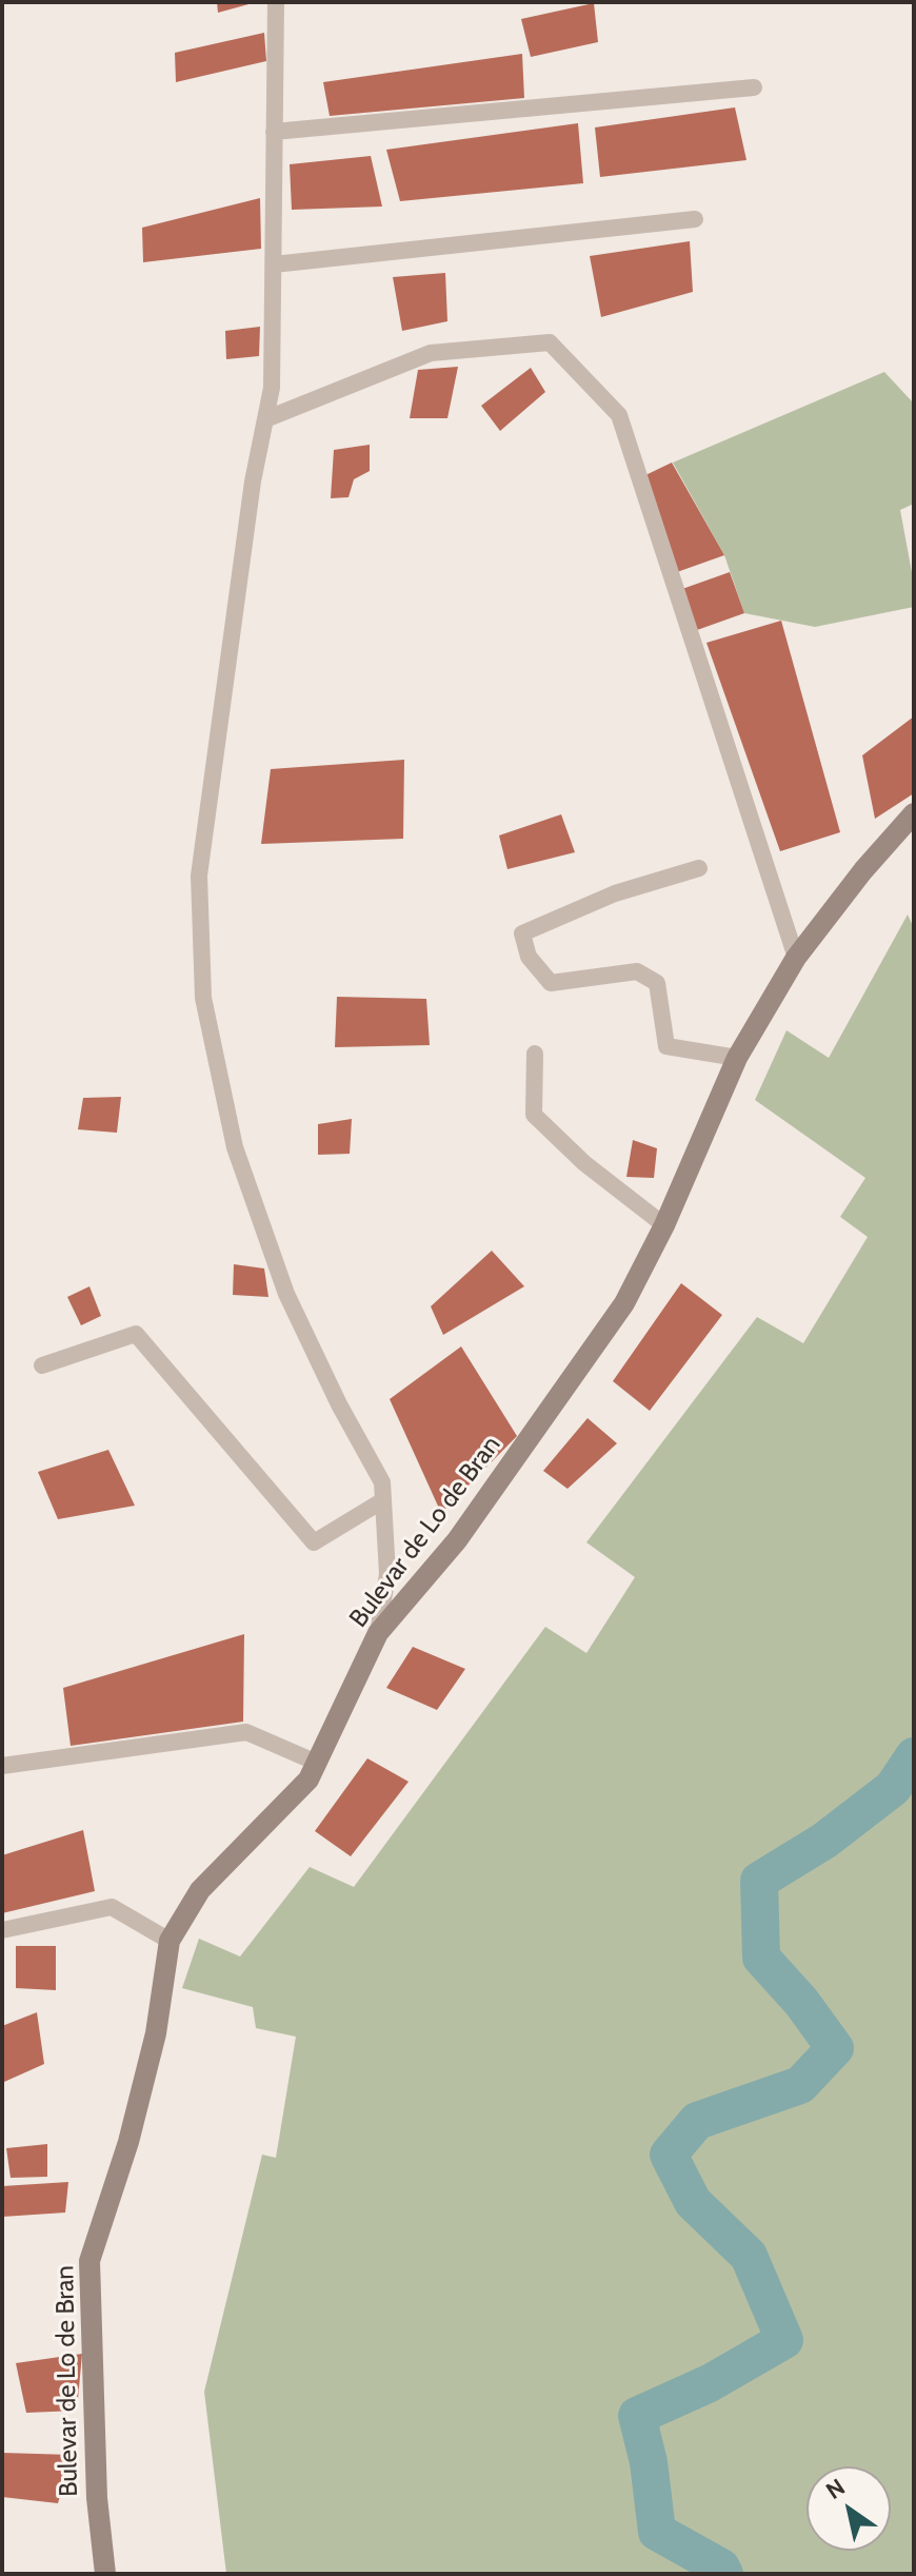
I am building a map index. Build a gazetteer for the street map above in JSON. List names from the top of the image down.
{
  "streets": {
    "street": ["Bulevar de Lo de Bran"]
  },
  "north": "top left"
}
